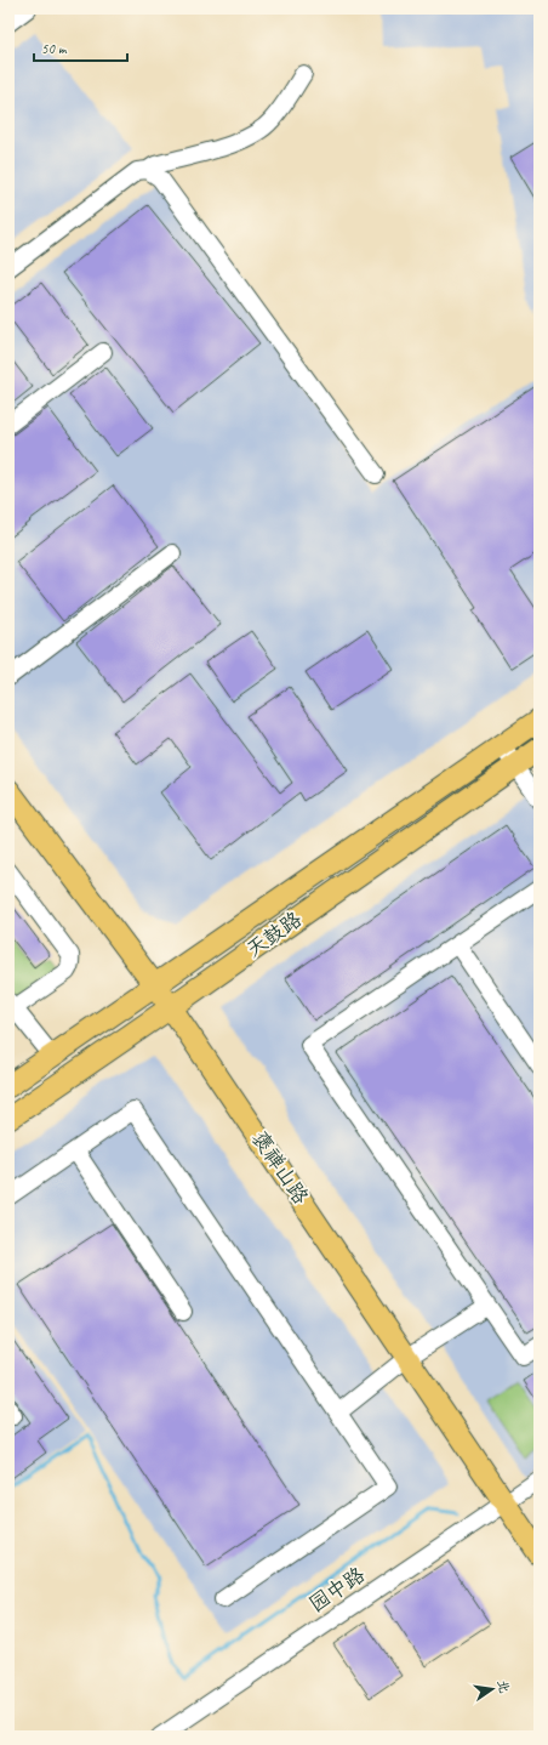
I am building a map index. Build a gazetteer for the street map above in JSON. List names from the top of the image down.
{
  "streets": {
    "main road": ["天鼓路", "褒禅山路"],
    "street": ["园中路"]
  },
  "crossings": [
    ["天鼓路", "褒禅山路"],
    ["褒禅山路", "园中路"]
  ],
  "scale_bar": "50 m",
  "north": "right"
}
